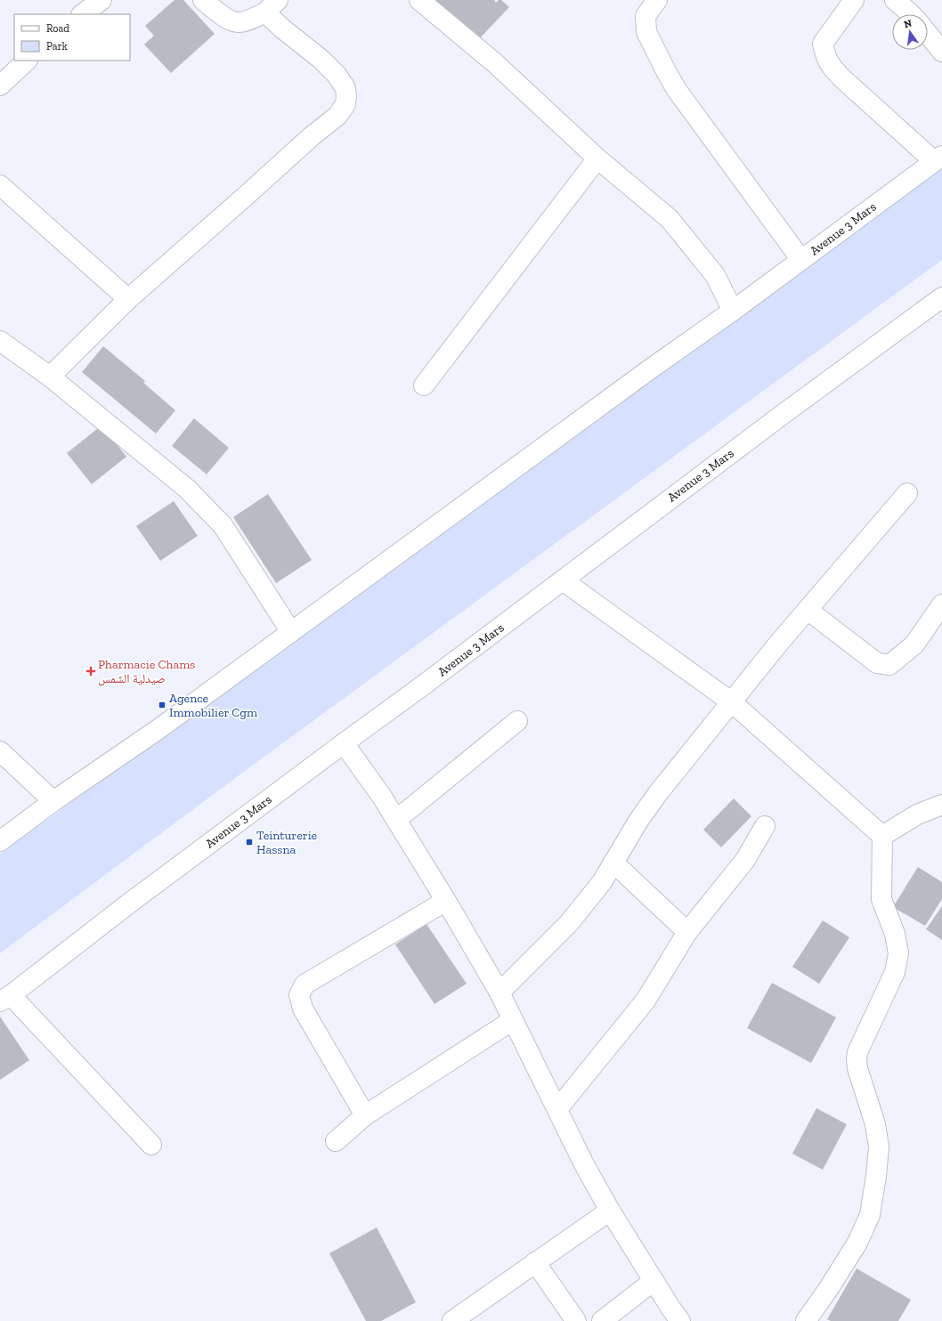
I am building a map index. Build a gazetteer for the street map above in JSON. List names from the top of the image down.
{
  "streets": {
    "street": ["Avenue 3 Mars"]
  },
  "places": {
    "health": ["Pharmacie Chams صيدلية الشمس"],
    "transit": ["Agence Immobilier Cgm", "Teinturerie Hassna"]
  },
  "legend": ["Road", "Park"],
  "north": "top"
}
